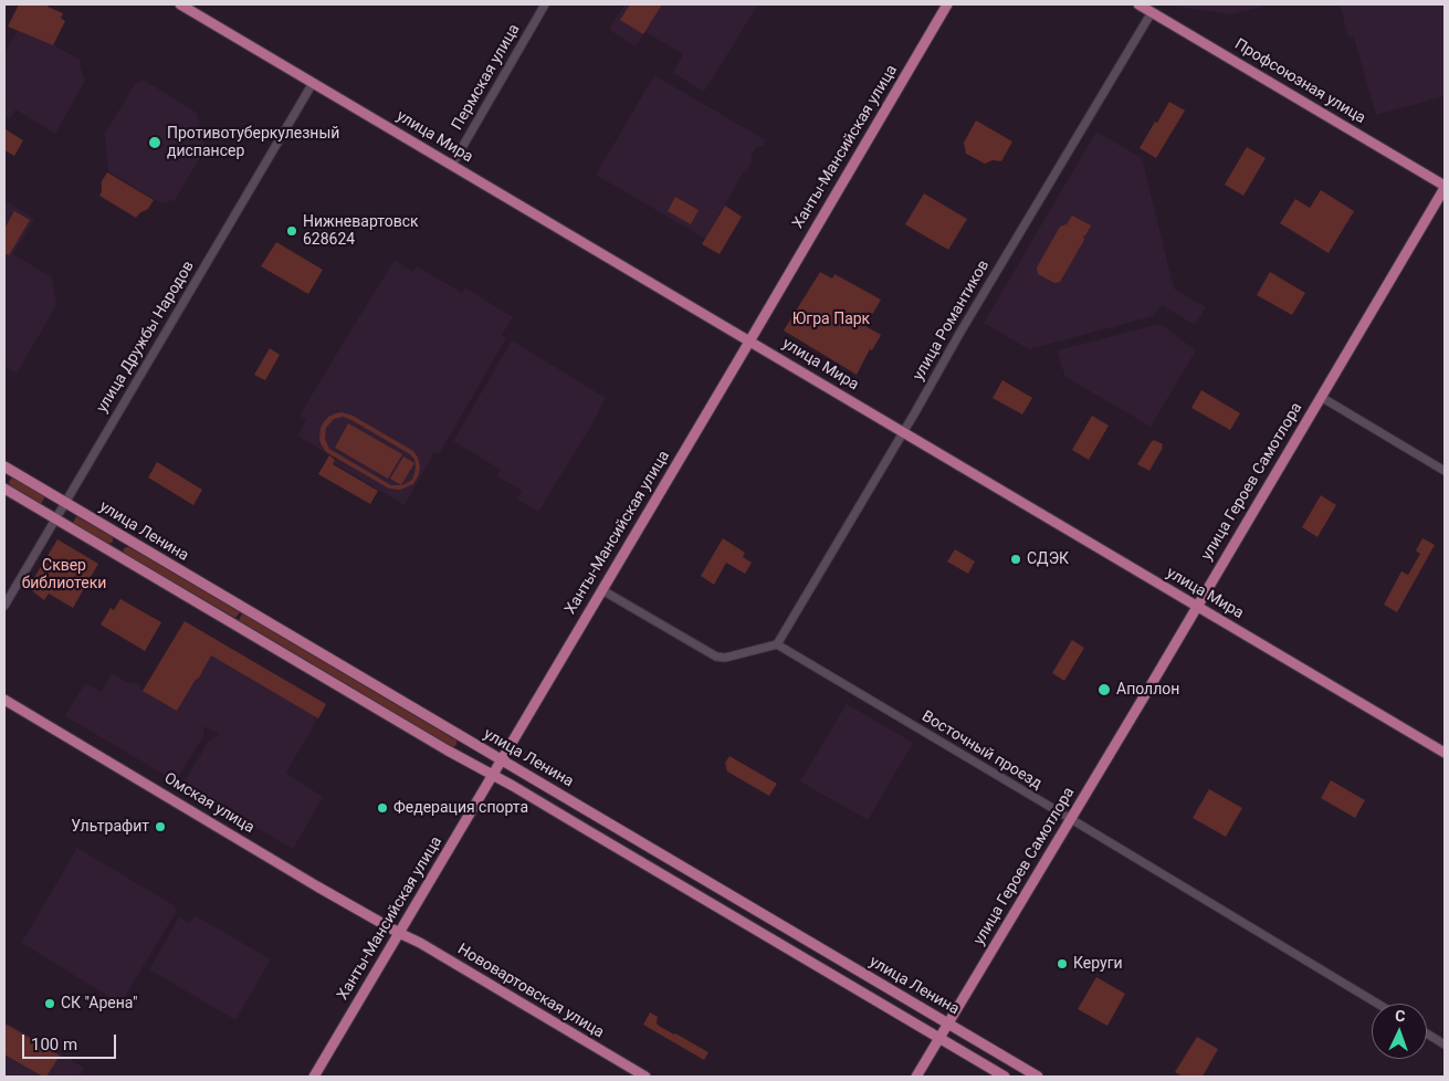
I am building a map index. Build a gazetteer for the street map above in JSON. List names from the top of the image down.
{
  "streets": {
    "main road": [
      "Профсоюзная улица",
      "улица Мира",
      "Ханты-Мансийская улица",
      "улица Героев Самотлора",
      "улица Ленина",
      "Омская улица",
      "Нововартовская улица"
    ],
    "street": [
      "Пермская улица",
      "улица Романтиков",
      "улица Дружбы Народов",
      "Восточный проезд"
    ]
  },
  "crossings": [
    ["Пермская улица", "улица Мира"],
    ["Профсоюзная улица", "улица Романтиков"],
    ["Профсоюзная улица", "улица Героев Самотлора"],
    ["улица Мира", "Ханты-Мансийская улица"],
    ["улица Мира", "улица Романтиков"],
    ["улица Мира", "улица Дружбы Народов"],
    ["улица Мира", "улица Героев Самотлора"],
    ["Ханты-Мансийская улица", "улица Ленина"],
    ["Ханты-Мансийская улица", "Омская улица"],
    ["Ханты-Мансийская улица", "Нововартовская улица"],
    ["улица Романтиков", "Восточный проезд"],
    ["улица Дружбы Народов", "улица Ленина"],
    ["улица Героев Самотлора", "улица Ленина"],
    ["улица Героев Самотлора", "Восточный проезд"],
    ["Омская улица", "Нововартовская улица"]
  ],
  "parks": ["Югра Парк", "Сквер библиотеки"],
  "places": [
    "Противотуберкулезный диспансер",
    "Нижневартовск 628624",
    "СДЭК",
    "Аполлон",
    "Федерация спорта",
    "Ультрафит",
    "Керуги",
    "СК \"Арена\""
  ],
  "scale_bar": "100 m",
  "north": "top"
}
